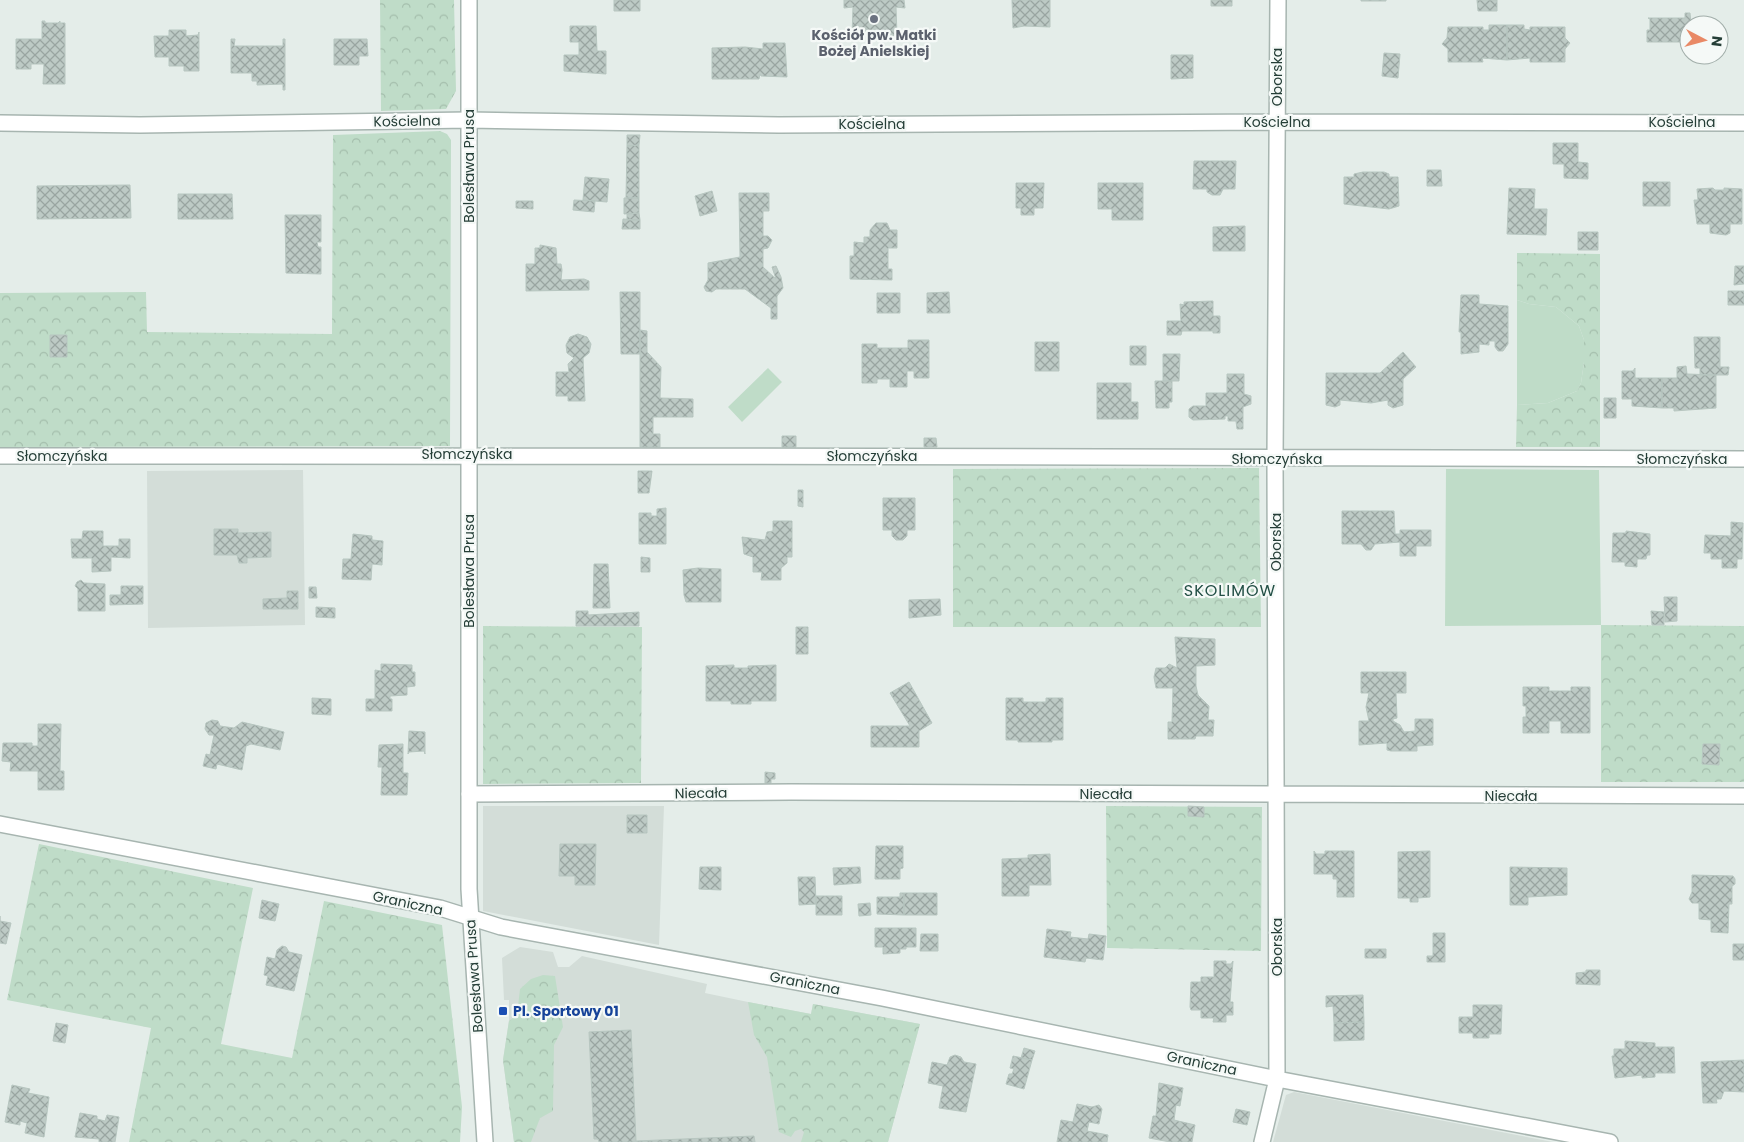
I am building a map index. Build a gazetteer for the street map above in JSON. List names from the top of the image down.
{
  "streets": {
    "street": [
      "Oborska",
      "Kościelna",
      "Bolesława Prusa",
      "Słomczyńska",
      "Niecała",
      "Graniczna"
    ]
  },
  "crossings": [
    ["Oborska", "Kościelna"],
    ["Oborska", "Słomczyńska"],
    ["Oborska", "Niecała"],
    ["Oborska", "Graniczna"],
    ["Kościelna", "Bolesława Prusa"],
    ["Bolesława Prusa", "Słomczyńska"],
    ["Bolesława Prusa", "Niecała"],
    ["Bolesława Prusa", "Graniczna"]
  ],
  "districts": ["SKOLIMÓW"],
  "places": {
    "other": ["Kościół pw. Matki Bożej Anielskiej"],
    "transit": ["Pl. Sportowy 01"]
  },
  "north": "right"
}
